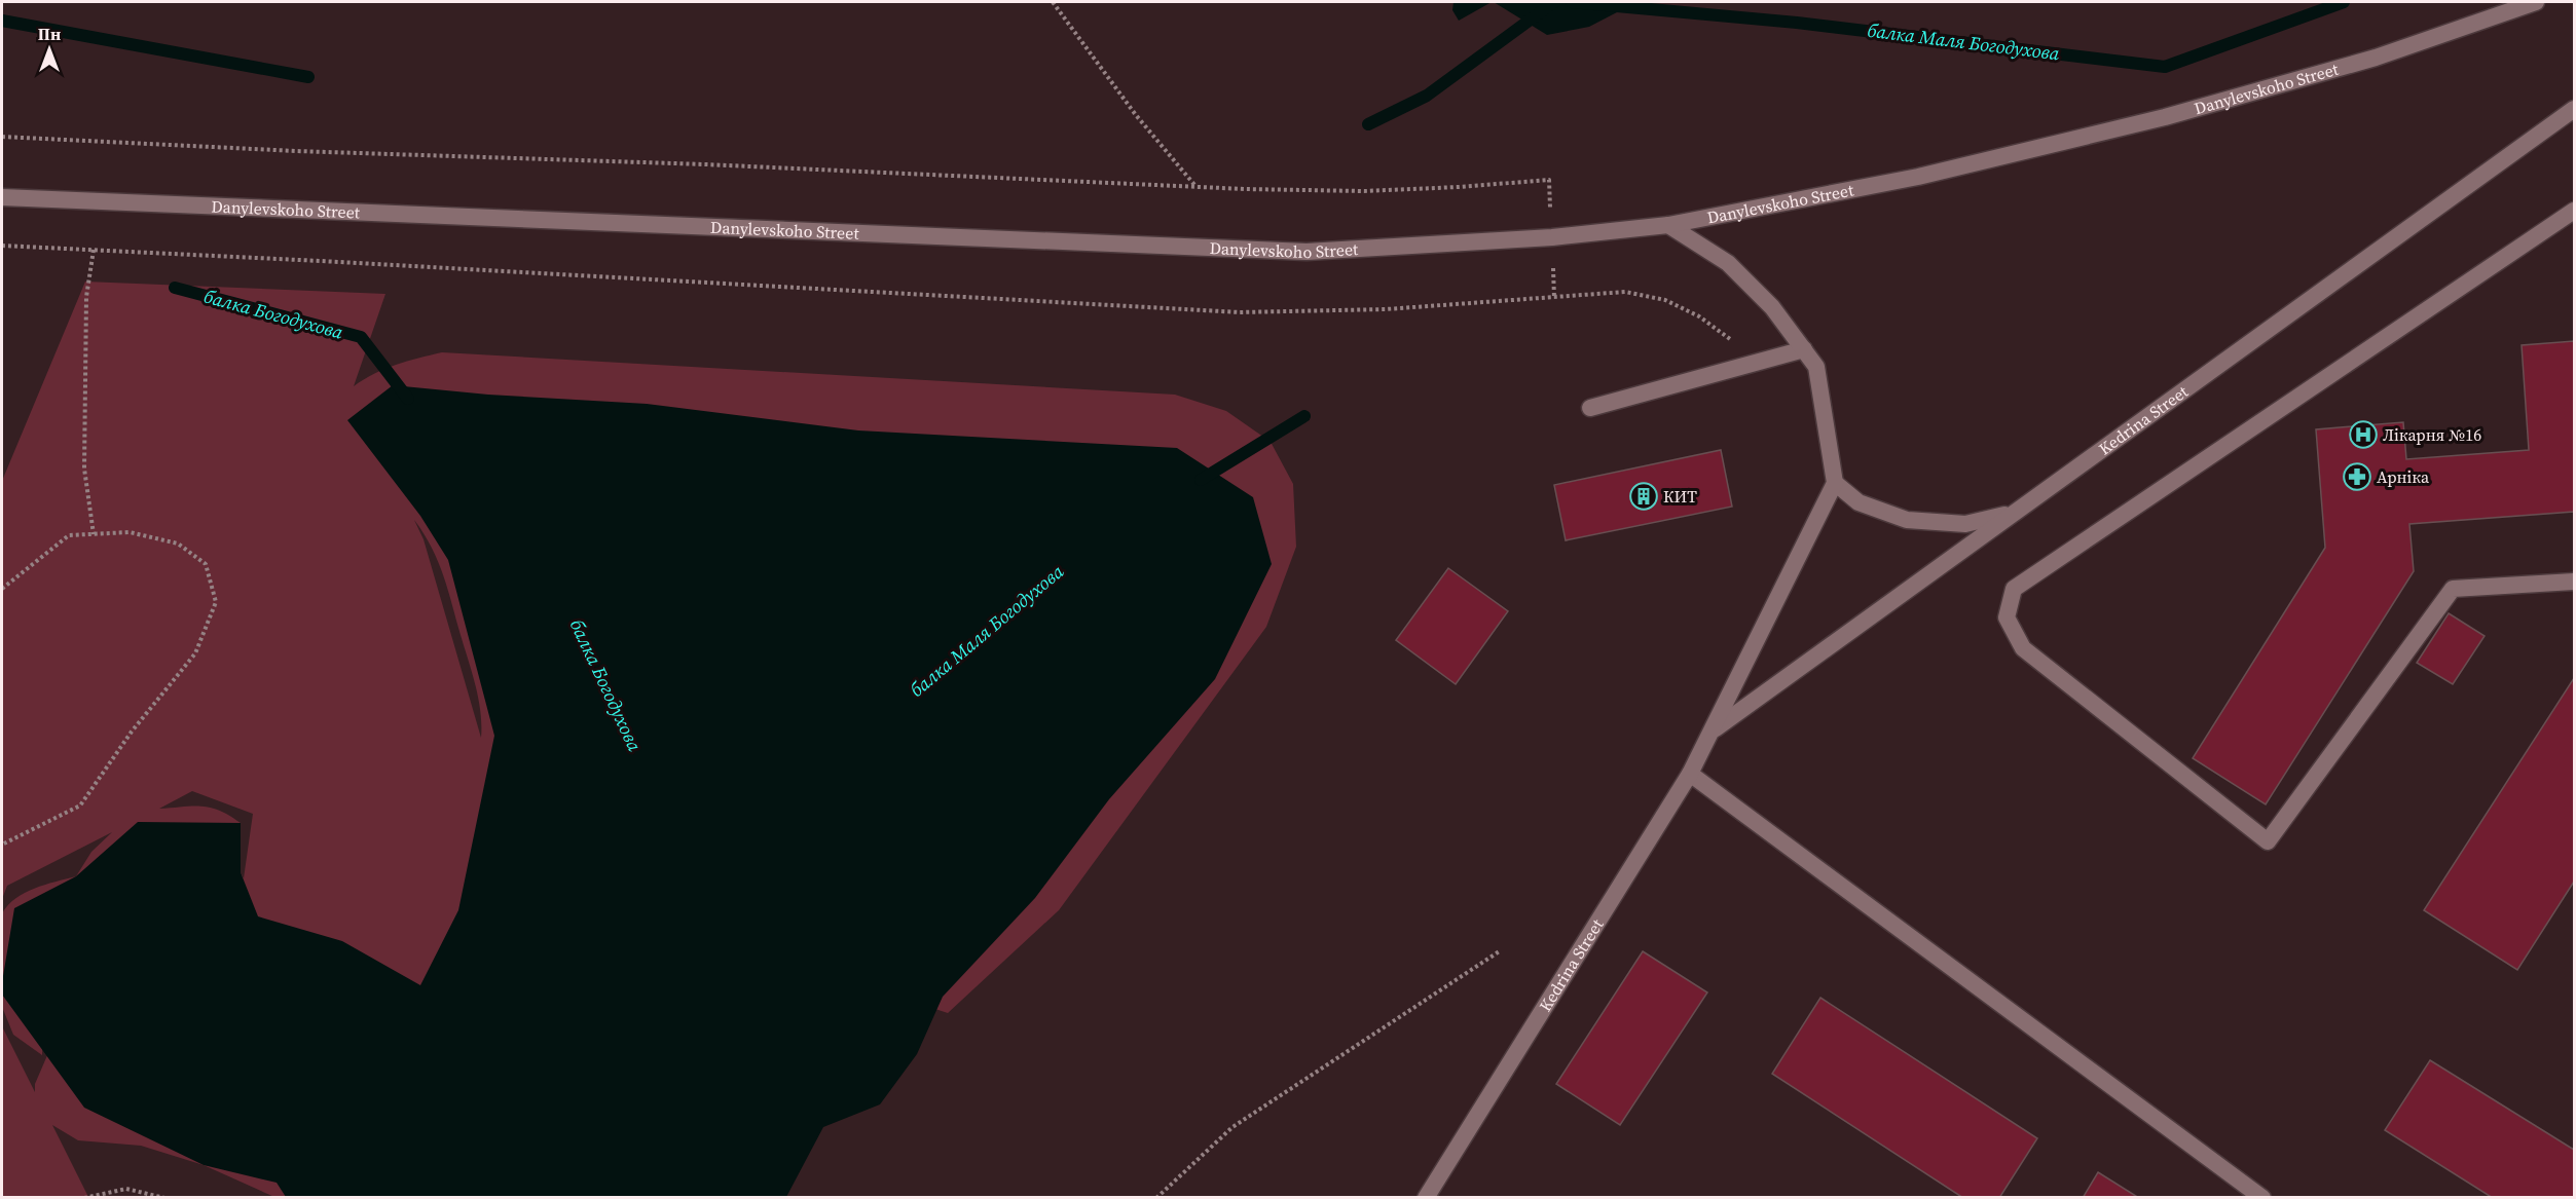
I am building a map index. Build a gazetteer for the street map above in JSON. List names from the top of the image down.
{
  "streets": {
    "street": ["Danylevskoho Street", "Kedrina Street"]
  },
  "water": ["балка Маля Богодухова", "балка Богодухова"],
  "places": {
    "hospital": ["Лікарня №16"],
    "pharmacy": ["Арніка"],
    "building": ["КИТ"]
  },
  "north": "top"
}
